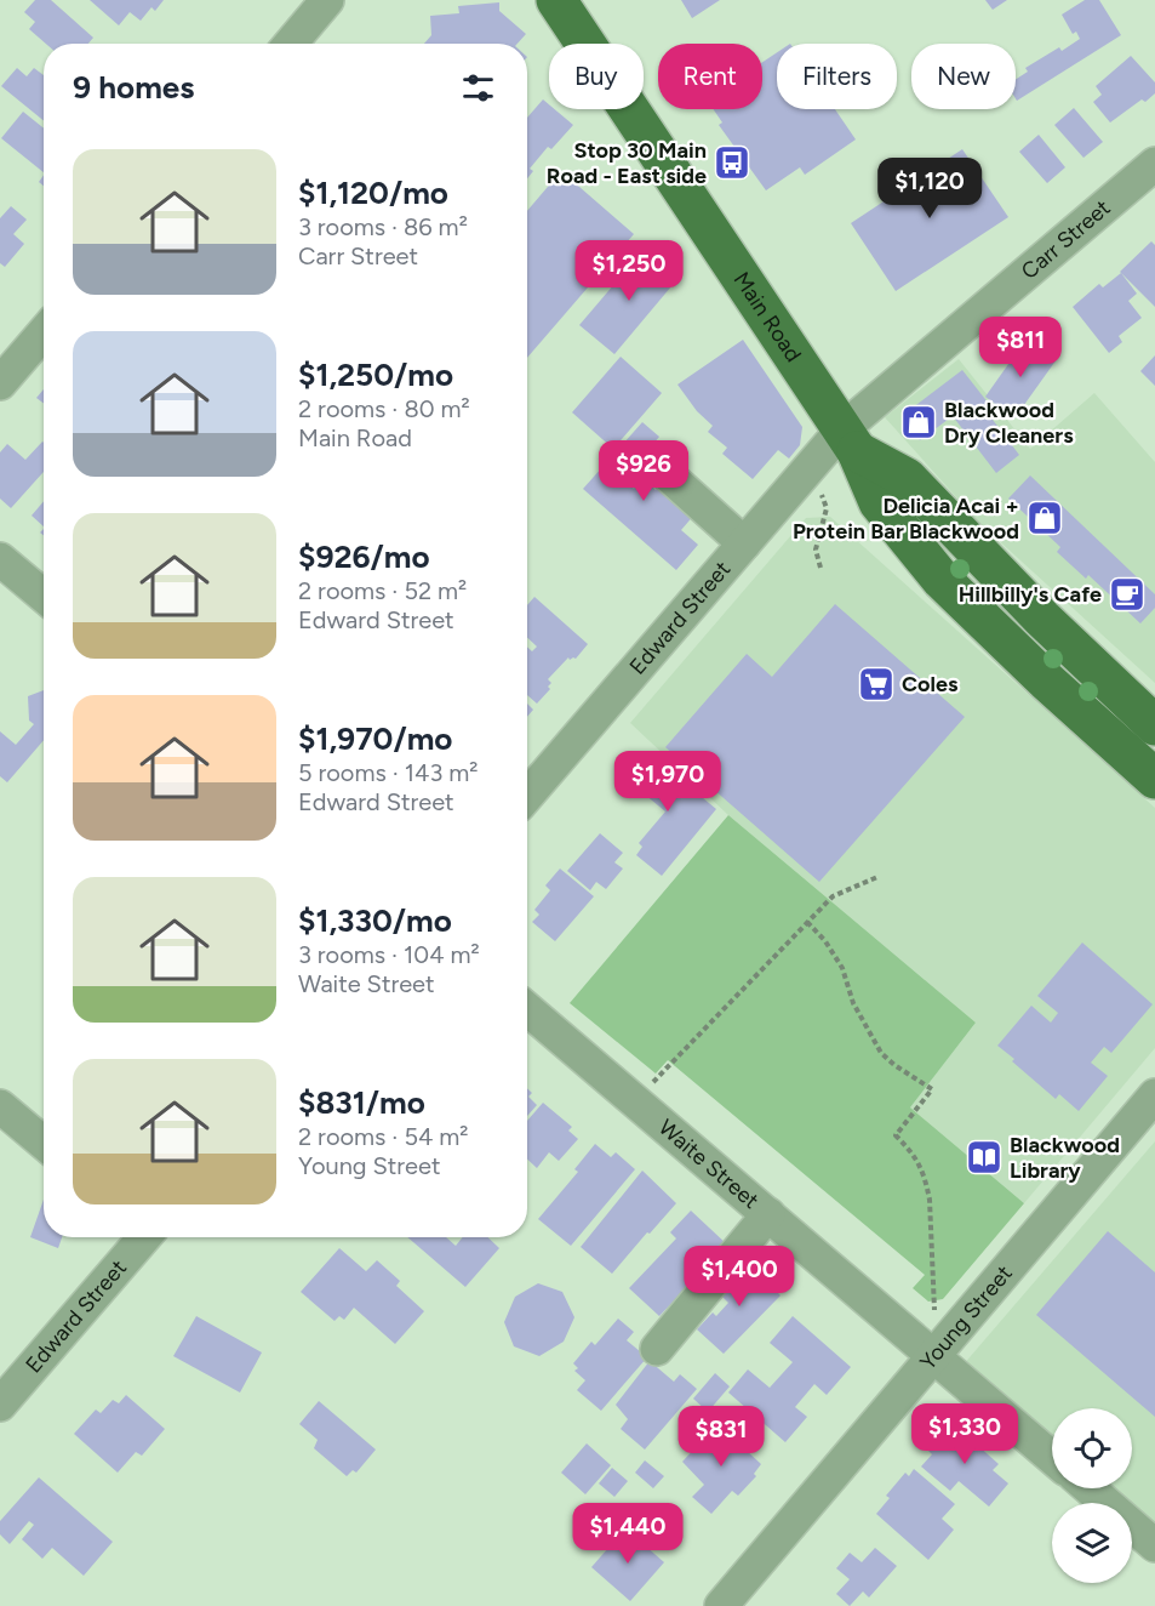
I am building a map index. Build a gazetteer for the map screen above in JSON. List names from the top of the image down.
{
  "streets": {
    "main road": ["Main Road"],
    "street": [
      "Carr Street",
      "Edward Street",
      "Waite Street",
      "Young Street"
    ]
  },
  "crossings": [
    ["Carr Street", "Main Road"],
    ["Carr Street", "Edward Street"],
    ["Main Road", "Edward Street"],
    ["Waite Street", "Young Street"]
  ],
  "places": {
    "bus stop": ["Stop 30 Main Road - East side"],
    "shop": ["Blackwood Dry Cleaners", "Delicia Acai + Protein Bar Blackwood"],
    "cafe": ["Hillbilly's Cafe"],
    "supermarket": ["Coles"],
    "library": ["Blackwood Library"]
  },
  "page": {
    "chip": [
      "Buy",
      "Rent",
      "Filters",
      "New"
    ],
    "heading": "9 homes",
    "list": [
      {
        "name": "$1,120/mo",
        "note": "3 rooms · 86 m² · Carr Street"
      },
      {
        "name": "$1,250/mo",
        "note": "2 rooms · 80 m² · Main Road"
      },
      {
        "name": "$926/mo",
        "note": "2 rooms · 52 m² · Edward Street"
      },
      {
        "name": "$1,970/mo",
        "note": "5 rooms · 143 m² · Edward Street"
      },
      {
        "name": "$1,330/mo",
        "note": "3 rooms · 104 m² · Waite Street"
      },
      {
        "name": "$831/mo",
        "note": "2 rooms · 54 m² · Young Street"
      }
    ],
    "price": [
      "$1,120",
      "$1,250",
      "$811",
      "$926",
      "$1,970",
      "$1,400",
      "$1,330",
      "$831",
      "$1,440"
    ]
  }
}
